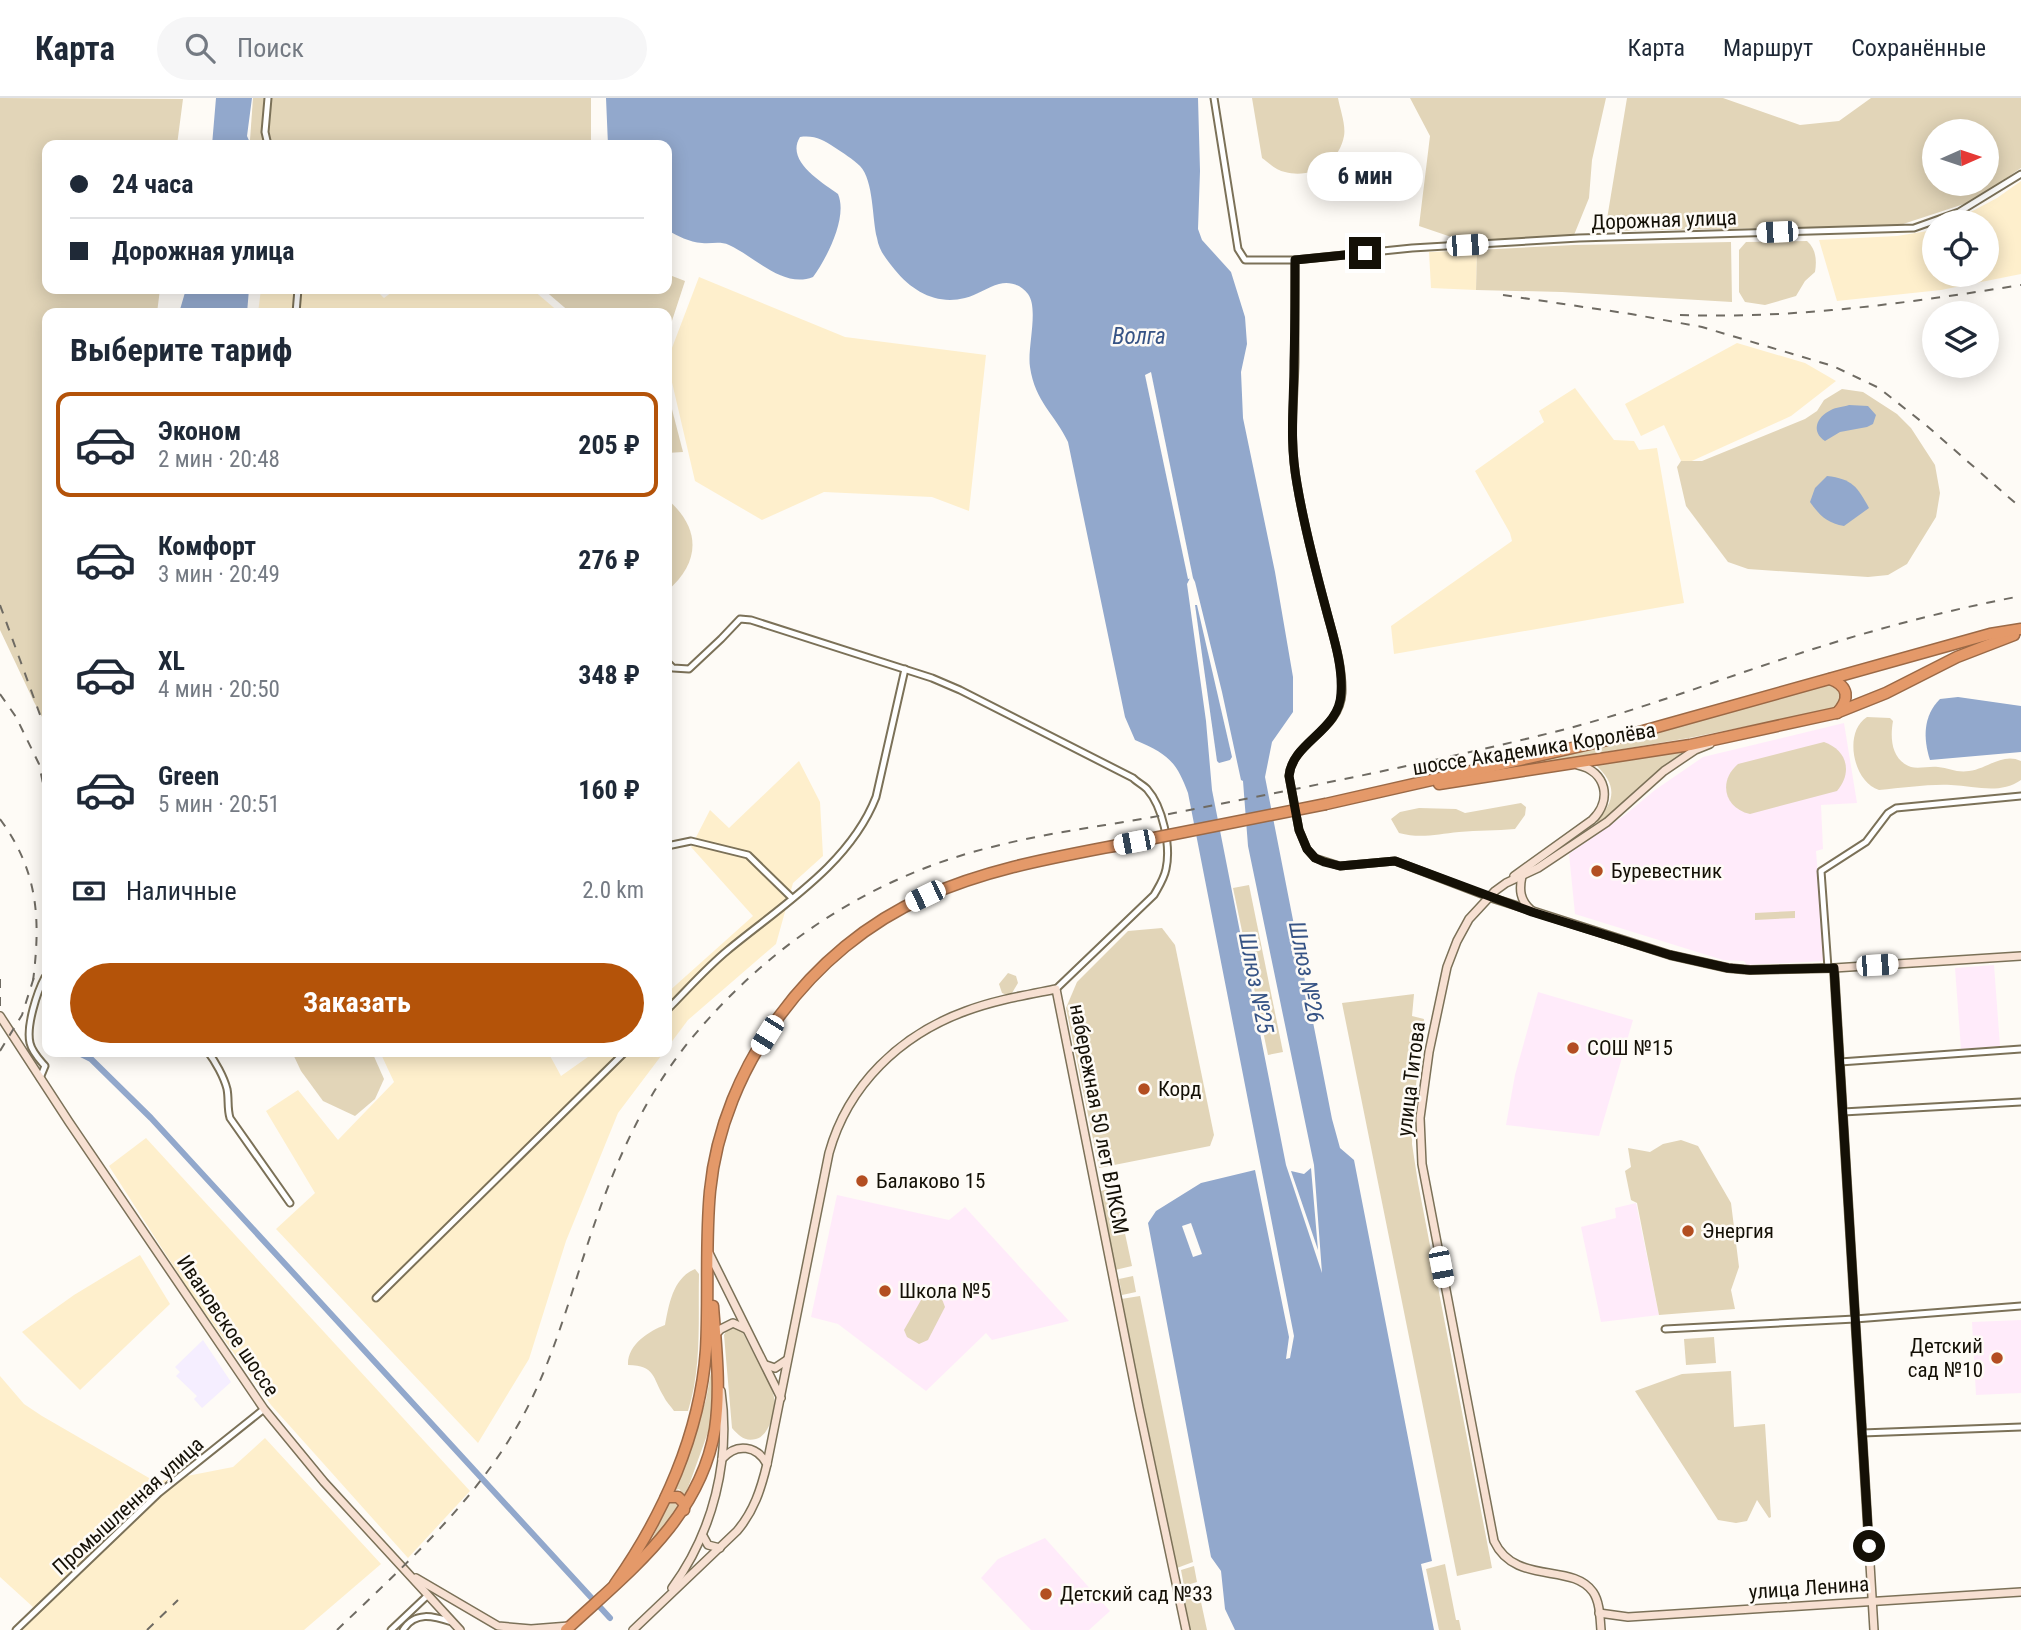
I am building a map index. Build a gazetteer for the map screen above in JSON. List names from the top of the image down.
{
  "streets": {
    "highway": ["шоссе Академика Королёва"],
    "street": [
      "Дорожная улица",
      "улица Титова",
      "набережная 50 лет ВЛКСМ",
      "Ивановское шоссе",
      "Промышленная улица",
      "улица Ленина"
    ]
  },
  "crossings": [
    ["шоссе Академика Королёва", "улица Титова"],
    ["улица Титова", "улица Ленина"],
    ["Ивановское шоссе", "Промышленная улица"]
  ],
  "water": ["Волга", "Шлюз №26", "Шлюз №25"],
  "places": [
    "Буревестник",
    "СОШ №15",
    "Корд",
    "Балаково 15",
    "Энергия",
    "Школа №5",
    "Детский сад №10",
    "Детский сад №33"
  ],
  "north": "right",
  "page": {
    "header": "Карта",
    "search": "Поиск",
    "nav": ["Карта", "Маршрут", "Сохранённые"],
    "banner": ["24 часа", "Дорожная улица"],
    "bubble": "6 мин",
    "heading": "Выберите тариф",
    "list": [
      {
        "name": "Эконом",
        "note": "2 мин · 20:48",
        "value": "205 ₽"
      },
      {
        "name": "Комфорт",
        "note": "3 мин · 20:49",
        "value": "276 ₽"
      },
      {
        "name": "XL",
        "note": "4 мин · 20:50",
        "value": "348 ₽"
      },
      {
        "name": "Green",
        "note": "5 мин · 20:51",
        "value": "160 ₽"
      }
    ],
    "pay": ["Наличные", "2.0 km"],
    "buttons": "Заказать"
  }
}
